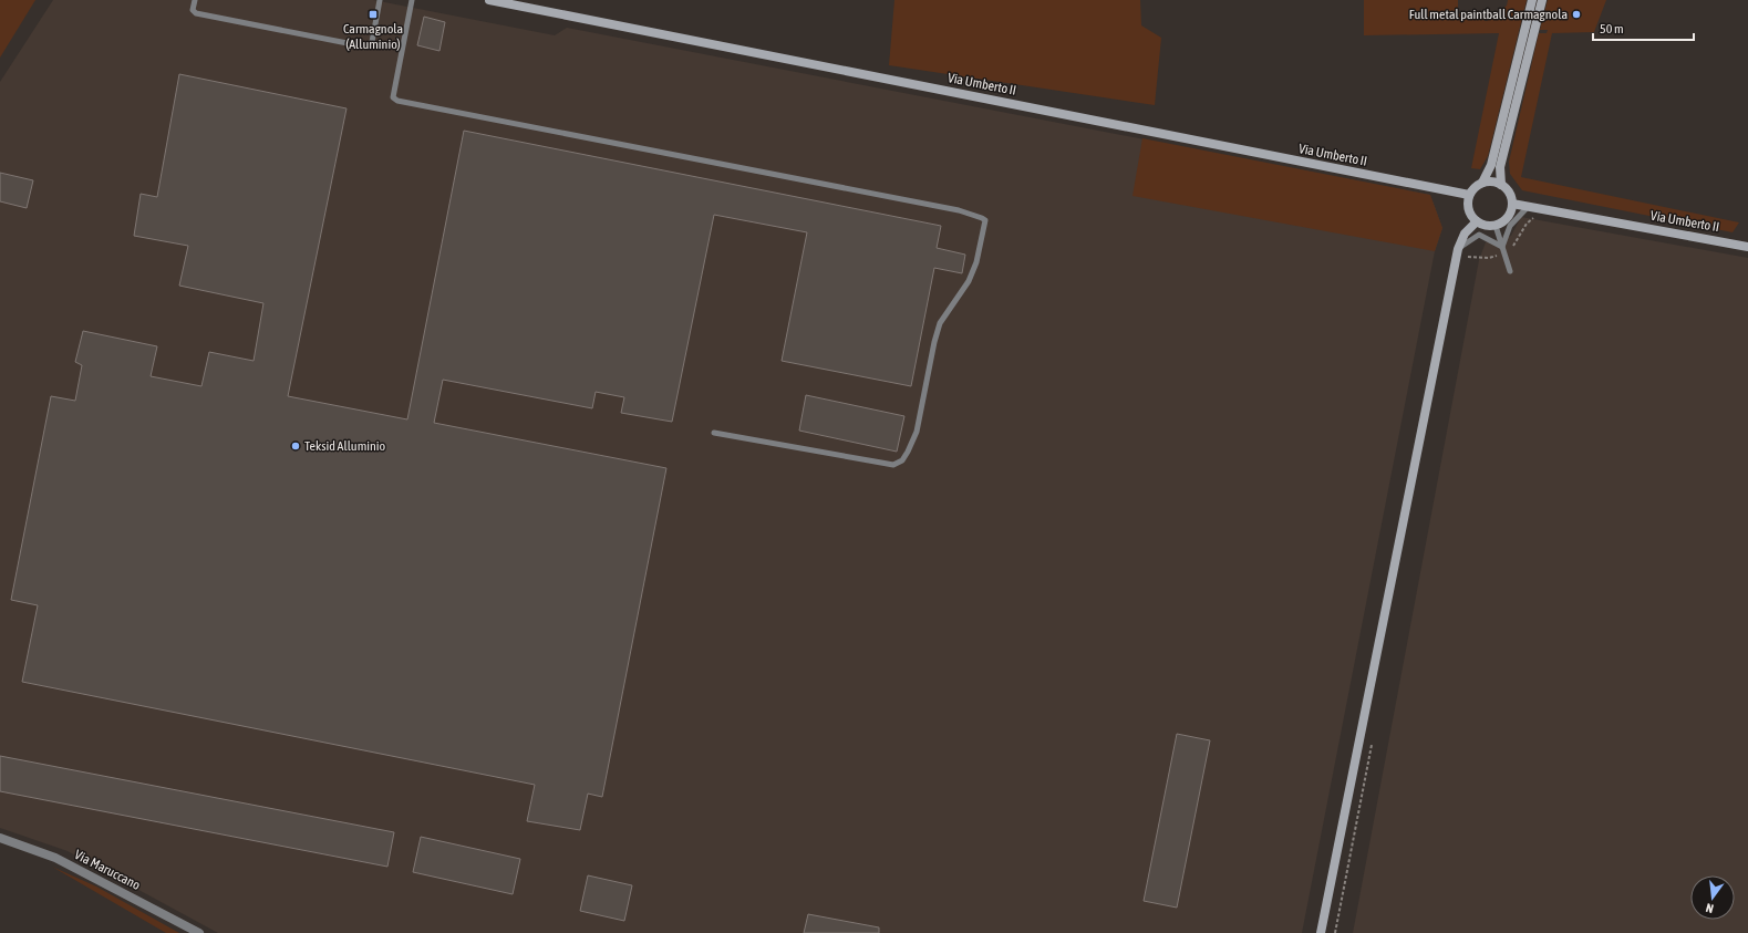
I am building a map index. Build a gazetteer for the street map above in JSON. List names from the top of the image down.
{
  "streets": {
    "street": ["Via Umberto II", "Via Maruccano"]
  },
  "places": {
    "transit": ["Carmagnola (Alluminio)"],
    "other": ["Full metal paintball Carmagnola", "Teksid Alluminio"]
  },
  "scale_bar": "50 m",
  "north": "bottom"
}
